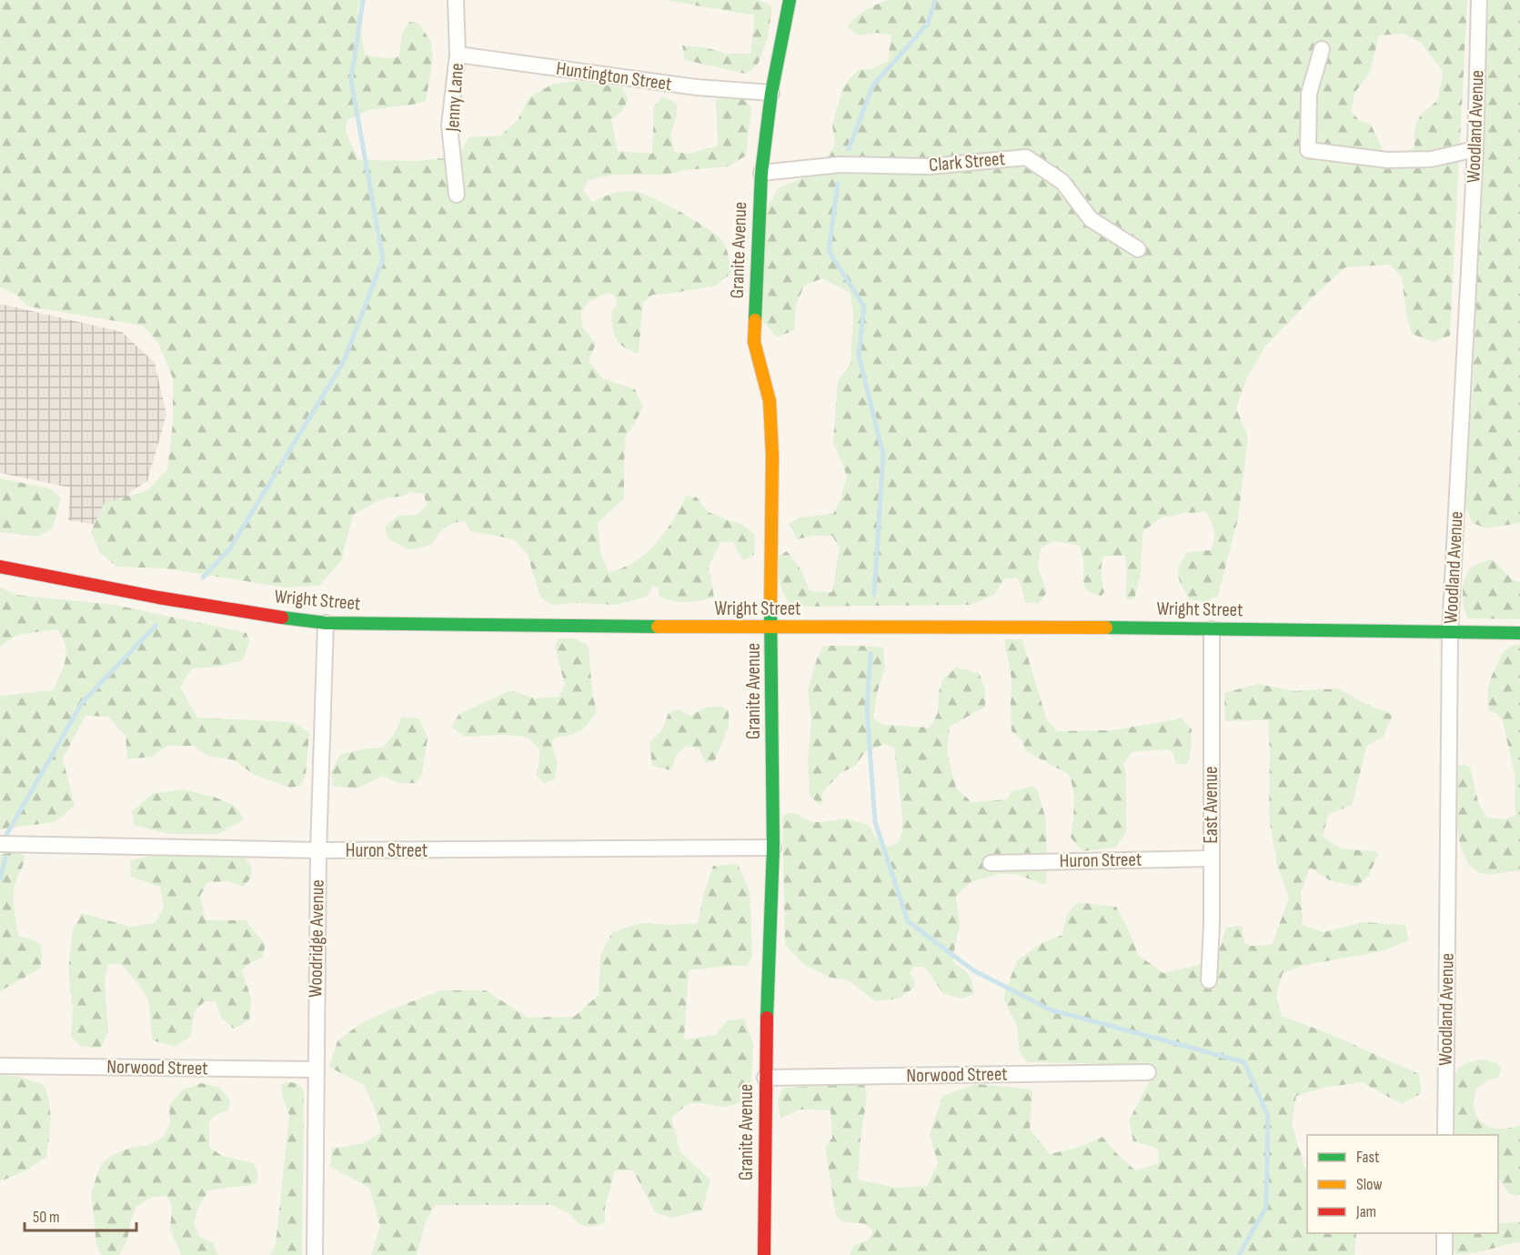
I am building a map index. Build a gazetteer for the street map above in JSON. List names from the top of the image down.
{
  "streets": {
    "main road": ["Granite Avenue", "Wright Street"],
    "street": [
      "Huntington Street",
      "Jenny Lane",
      "Woodland Avenue",
      "Clark Street",
      "East Avenue",
      "Huron Street",
      "Woodridge Avenue",
      "Norwood Street"
    ]
  },
  "crossings": [
    ["Huntington Street", "Jenny Lane"],
    ["Huntington Street", "Granite Avenue"],
    ["Woodland Avenue", "Wright Street"],
    ["Clark Street", "Granite Avenue"],
    ["Granite Avenue", "Wright Street"],
    ["Granite Avenue", "Huron Street"],
    ["Granite Avenue", "Norwood Street"],
    ["Wright Street", "East Avenue"],
    ["Wright Street", "Woodridge Avenue"],
    ["East Avenue", "Huron Street"],
    ["Huron Street", "Woodridge Avenue"],
    ["Woodridge Avenue", "Norwood Street"]
  ],
  "legend": ["Fast", "Slow", "Jam"],
  "scale_bar": "50 m"
}
